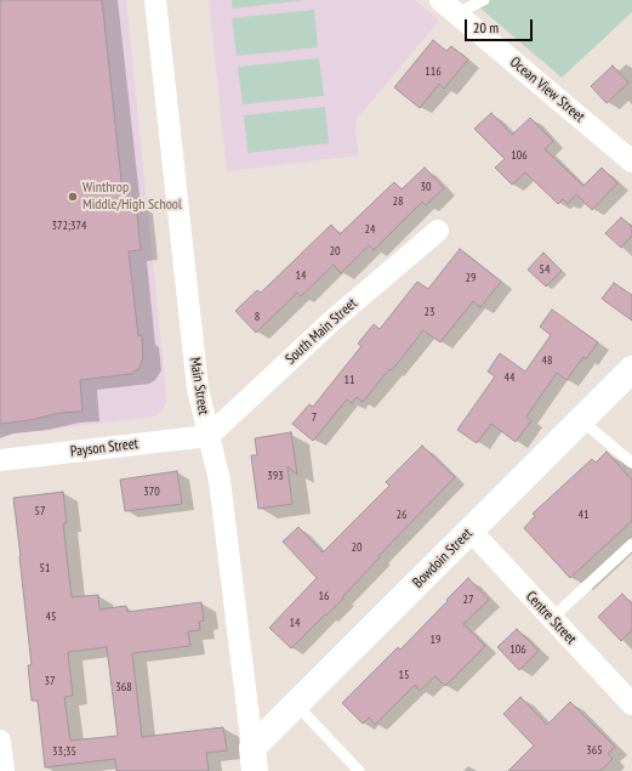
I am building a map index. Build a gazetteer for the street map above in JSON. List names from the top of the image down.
{
  "streets": {
    "street": [
      "Ocean View Street",
      "South Main Street",
      "Main Street",
      "Payson Street",
      "Bowdoin Street",
      "Centre Street"
    ]
  },
  "crossings": [
    ["South Main Street", "Main Street"],
    ["South Main Street", "Payson Street"],
    ["Main Street", "Payson Street"],
    ["Main Street", "Bowdoin Street"],
    ["Bowdoin Street", "Centre Street"]
  ],
  "places": ["Winthrop Middle/High School"],
  "house_numbers": [
    "116",
    "106",
    "30",
    "28",
    "372;374",
    "24",
    "20",
    "54",
    "14",
    "29",
    "23",
    "8",
    "48",
    "44",
    "11",
    "7",
    "393",
    "370",
    "57",
    "26",
    "41",
    "20",
    "51",
    "16",
    "27",
    "45",
    "14",
    "19",
    "106",
    "15",
    "37",
    "368",
    "365",
    "33;35"
  ],
  "scale_bar": "20 m"
}
